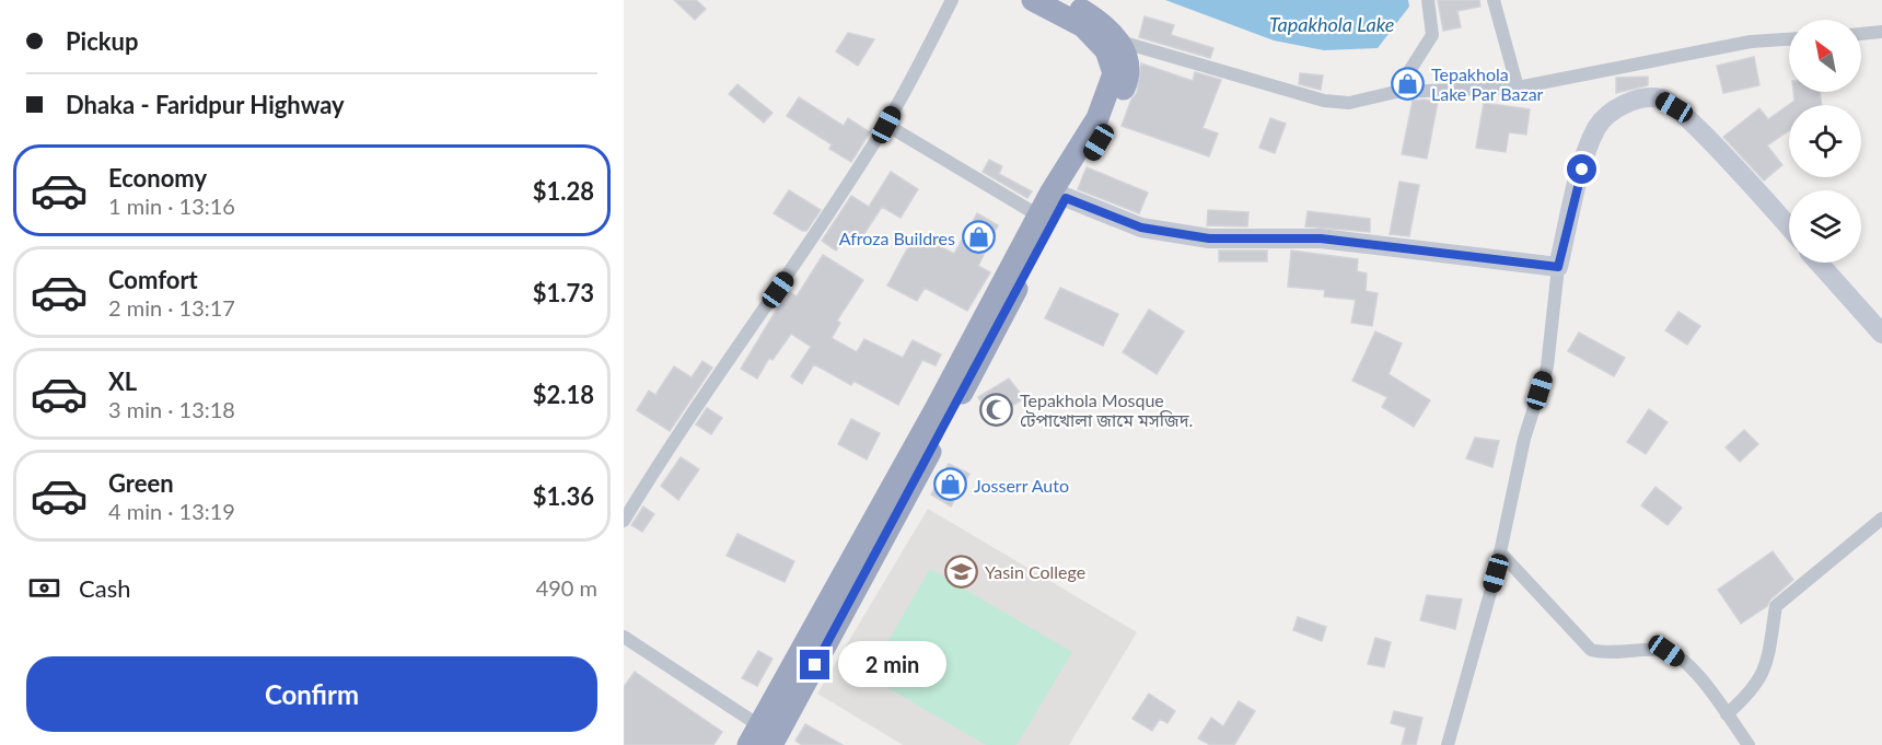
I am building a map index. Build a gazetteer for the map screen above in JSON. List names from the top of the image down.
{
  "water": ["Tapakhola Lake"],
  "places": {
    "shop": ["Tepakhola Lake Par Bazar", "Afroza Buildres", "Josserr Auto"],
    "mosque": ["Tepakhola Mosque টেপাখোলা জামে মসজিদ."],
    "school or university": ["Yasin College"]
  },
  "north": "top left",
  "page": {
    "banner": ["Pickup", "Dhaka - Faridpur Highway"],
    "list": [
      {
        "name": "Economy",
        "note": "1 min · 13:16",
        "value": "$1.28"
      },
      {
        "name": "Comfort",
        "note": "2 min · 13:17",
        "value": "$1.73"
      },
      {
        "name": "XL",
        "note": "3 min · 13:18",
        "value": "$2.18"
      },
      {
        "name": "Green",
        "note": "4 min · 13:19",
        "value": "$1.36"
      }
    ],
    "pay": ["Cash", "490 m"],
    "bubble": "2 min",
    "buttons": "Confirm"
  }
}
